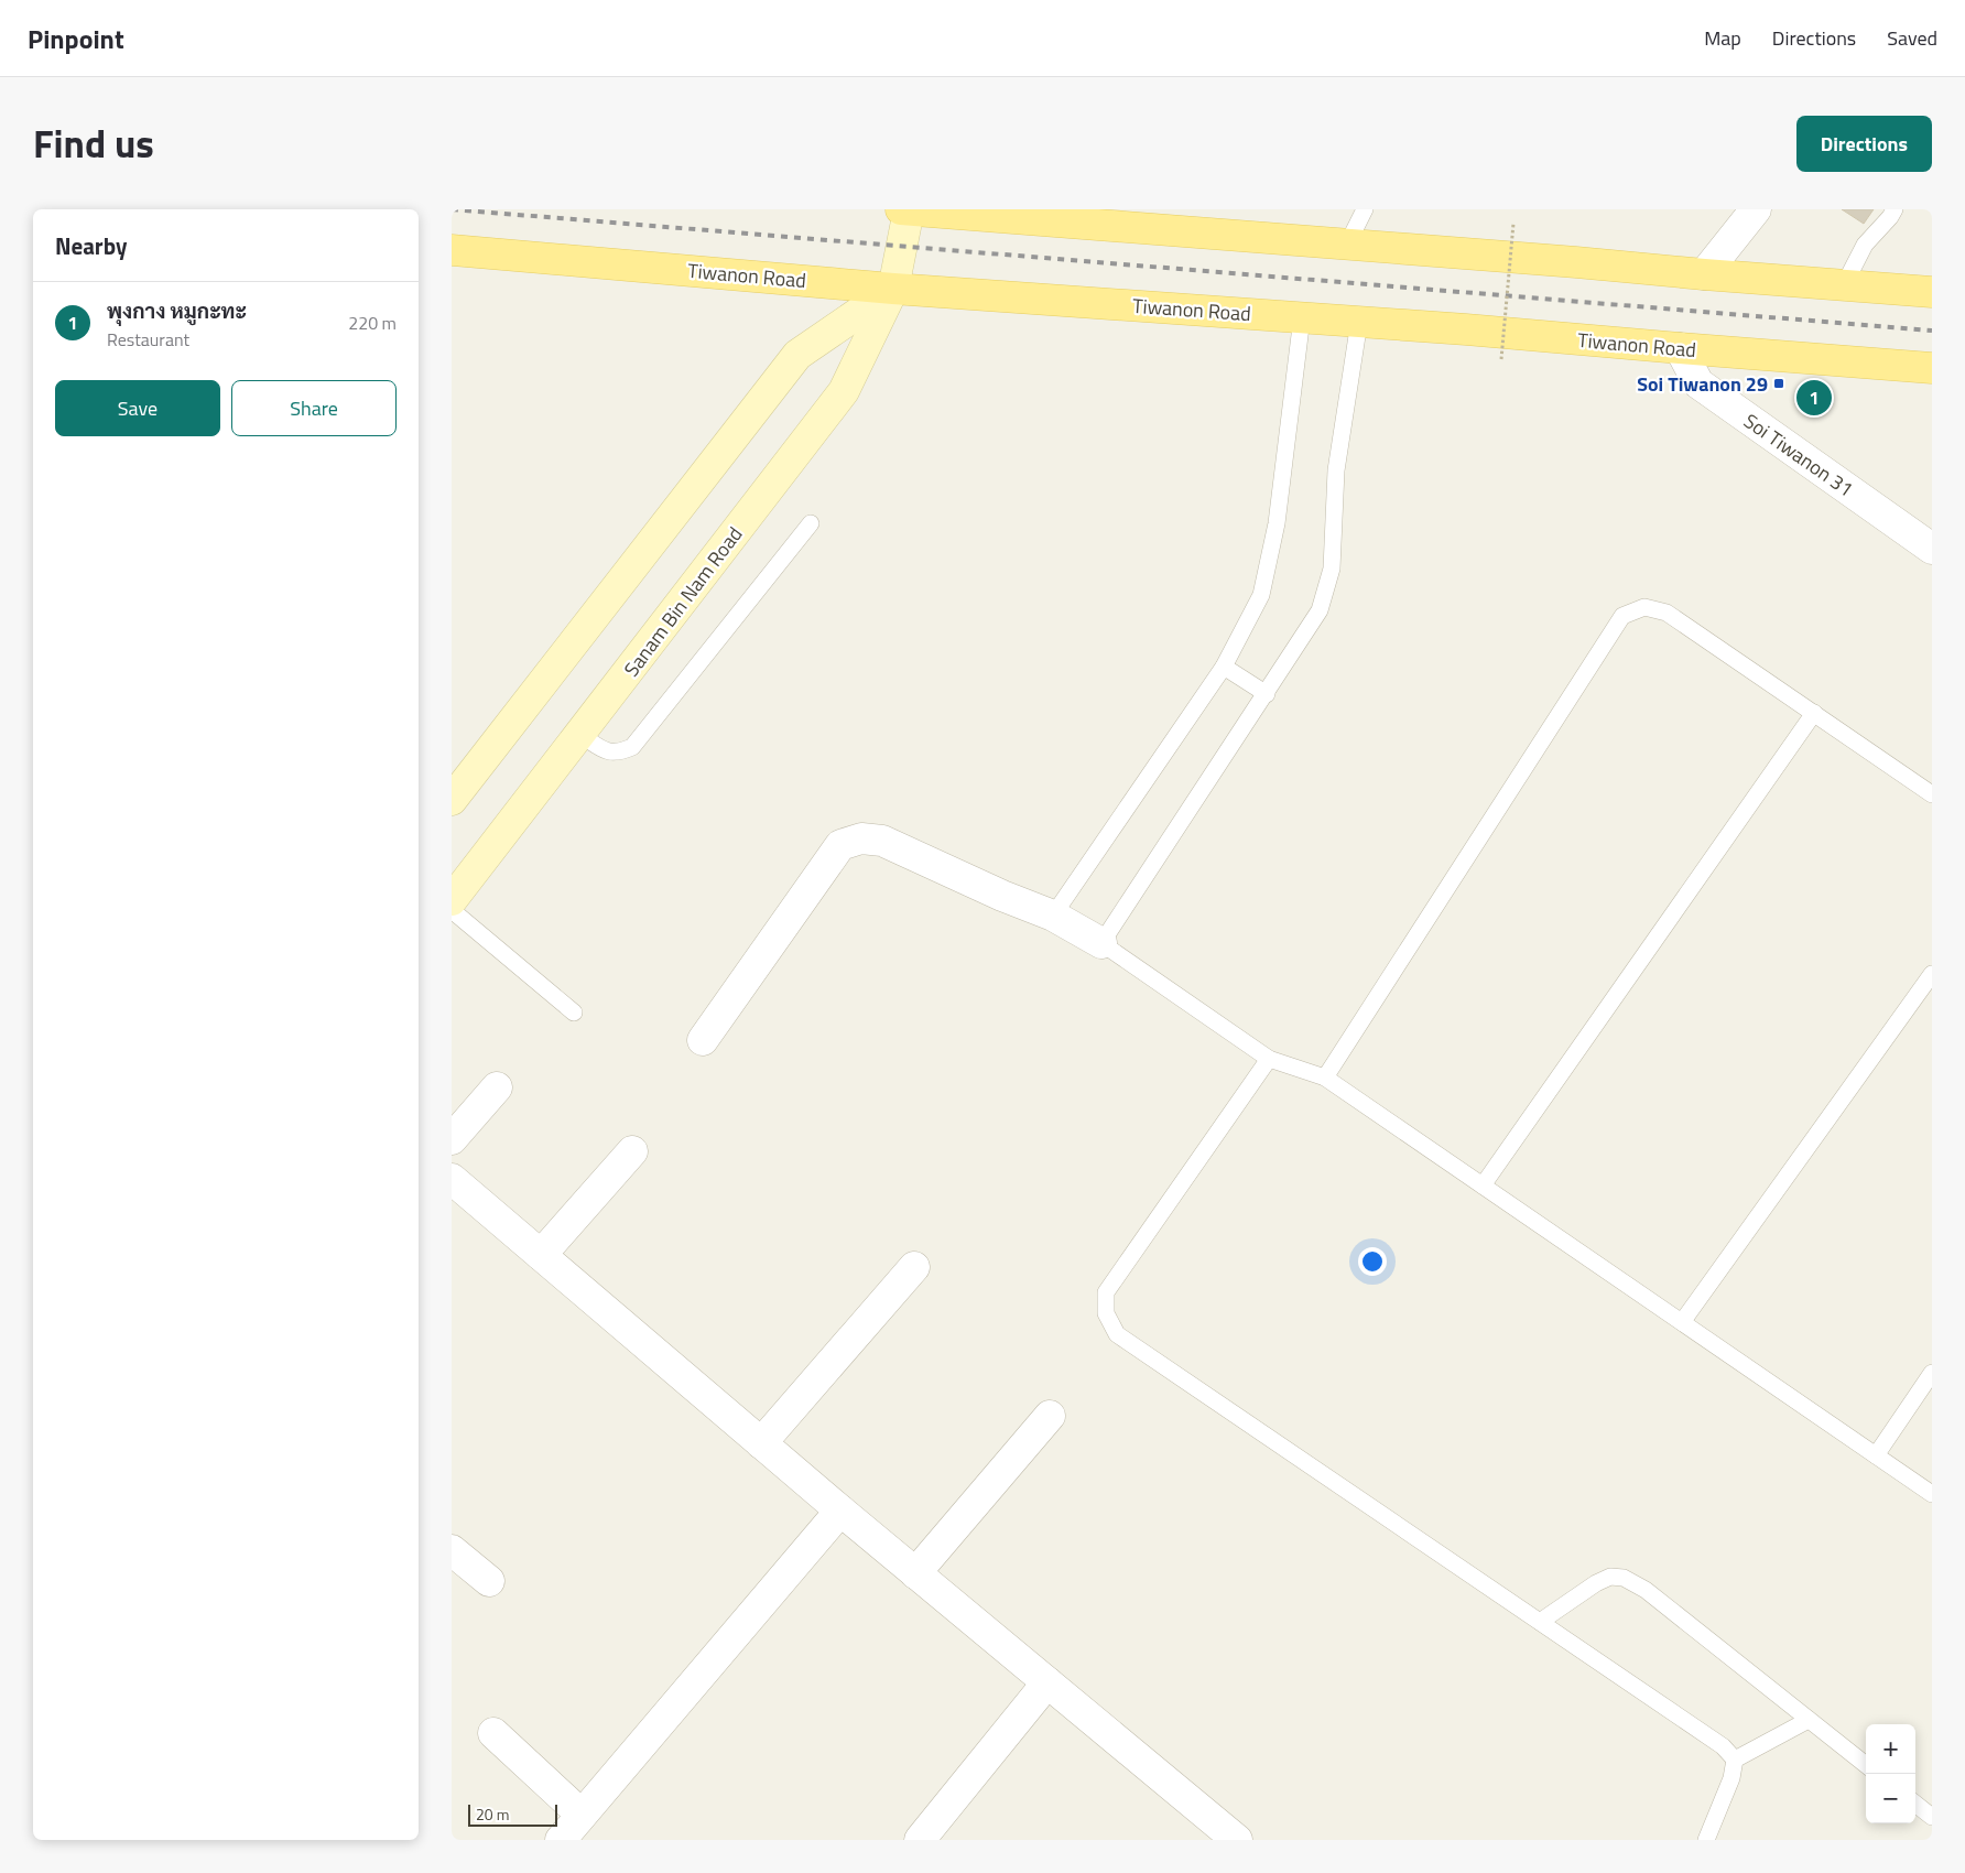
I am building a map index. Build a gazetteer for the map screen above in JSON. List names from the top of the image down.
{
  "streets": {
    "main road": ["Tiwanon Road", "Sanam Bin Nam Road"],
    "street": ["Soi Tiwanon 31"]
  },
  "crossings": [
    ["Tiwanon Road", "Soi Tiwanon 31"],
    ["Tiwanon Road", "Sanam Bin Nam Road"]
  ],
  "places": {
    "transit": ["Soi Tiwanon 29"]
  },
  "scale_bar": "20 m",
  "page": {
    "header": "Pinpoint",
    "nav": ["Map", "Directions", "Saved"],
    "title": "Find us",
    "buttons": [
      "Directions",
      ["Save", "Share"]
    ],
    "heading": "Nearby",
    "list": [
      {
        "mark": "1",
        "name": "พุงกาง หมูกะทะ",
        "note": "Restaurant",
        "value": "220 m"
      }
    ],
    "pins": "1",
    "map_buttons": ["+", "−"],
    "scale": "20 m"
  }
}
